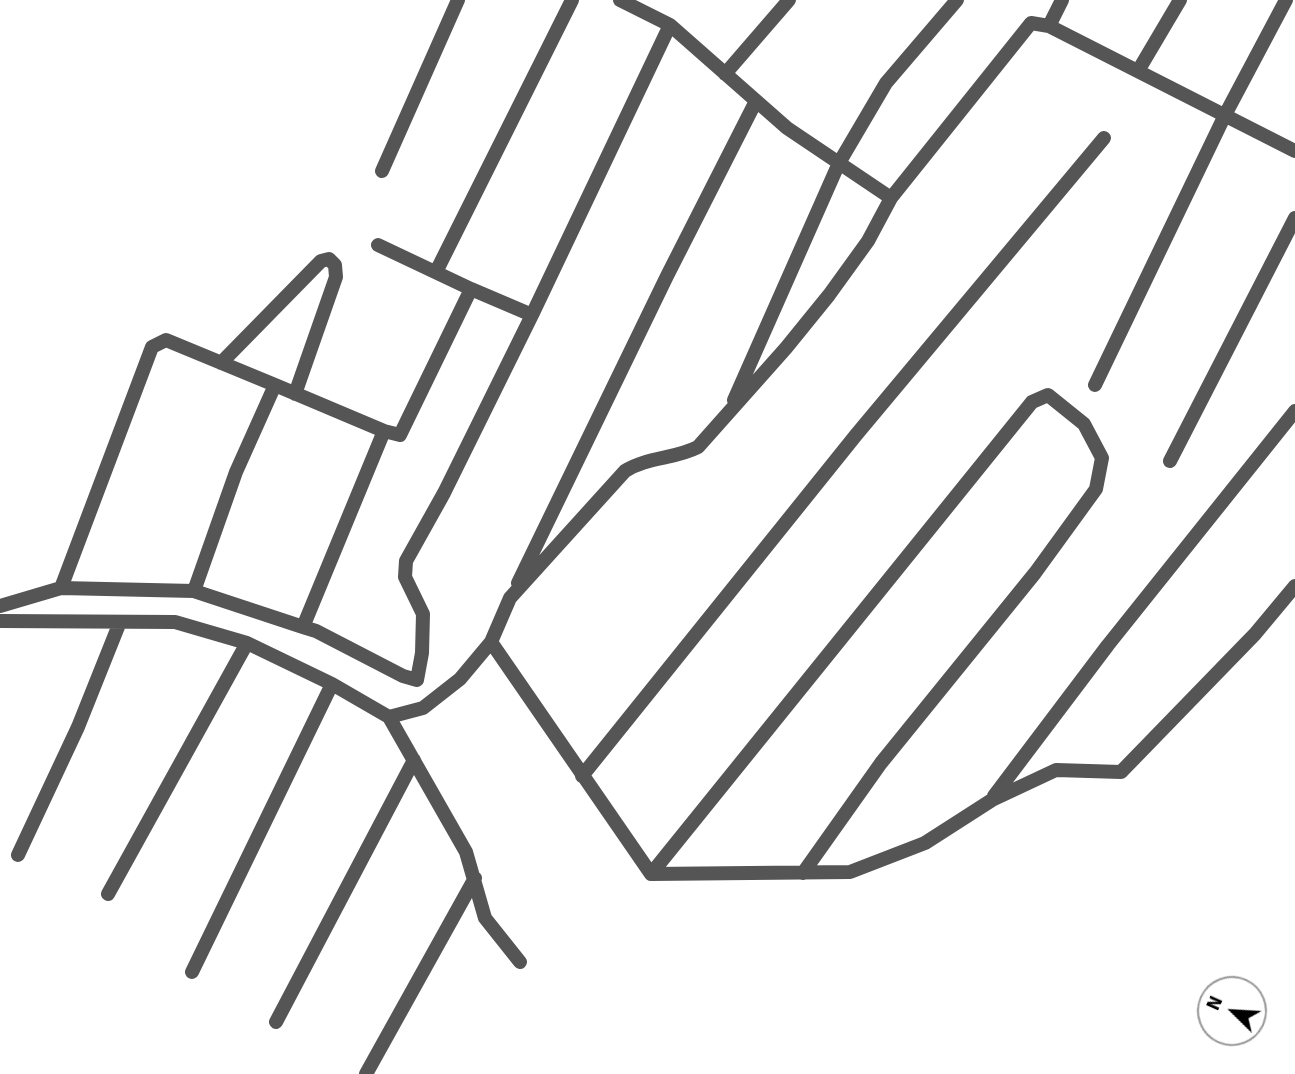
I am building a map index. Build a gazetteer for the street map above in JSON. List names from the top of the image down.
{
  "north": "top left"
}
